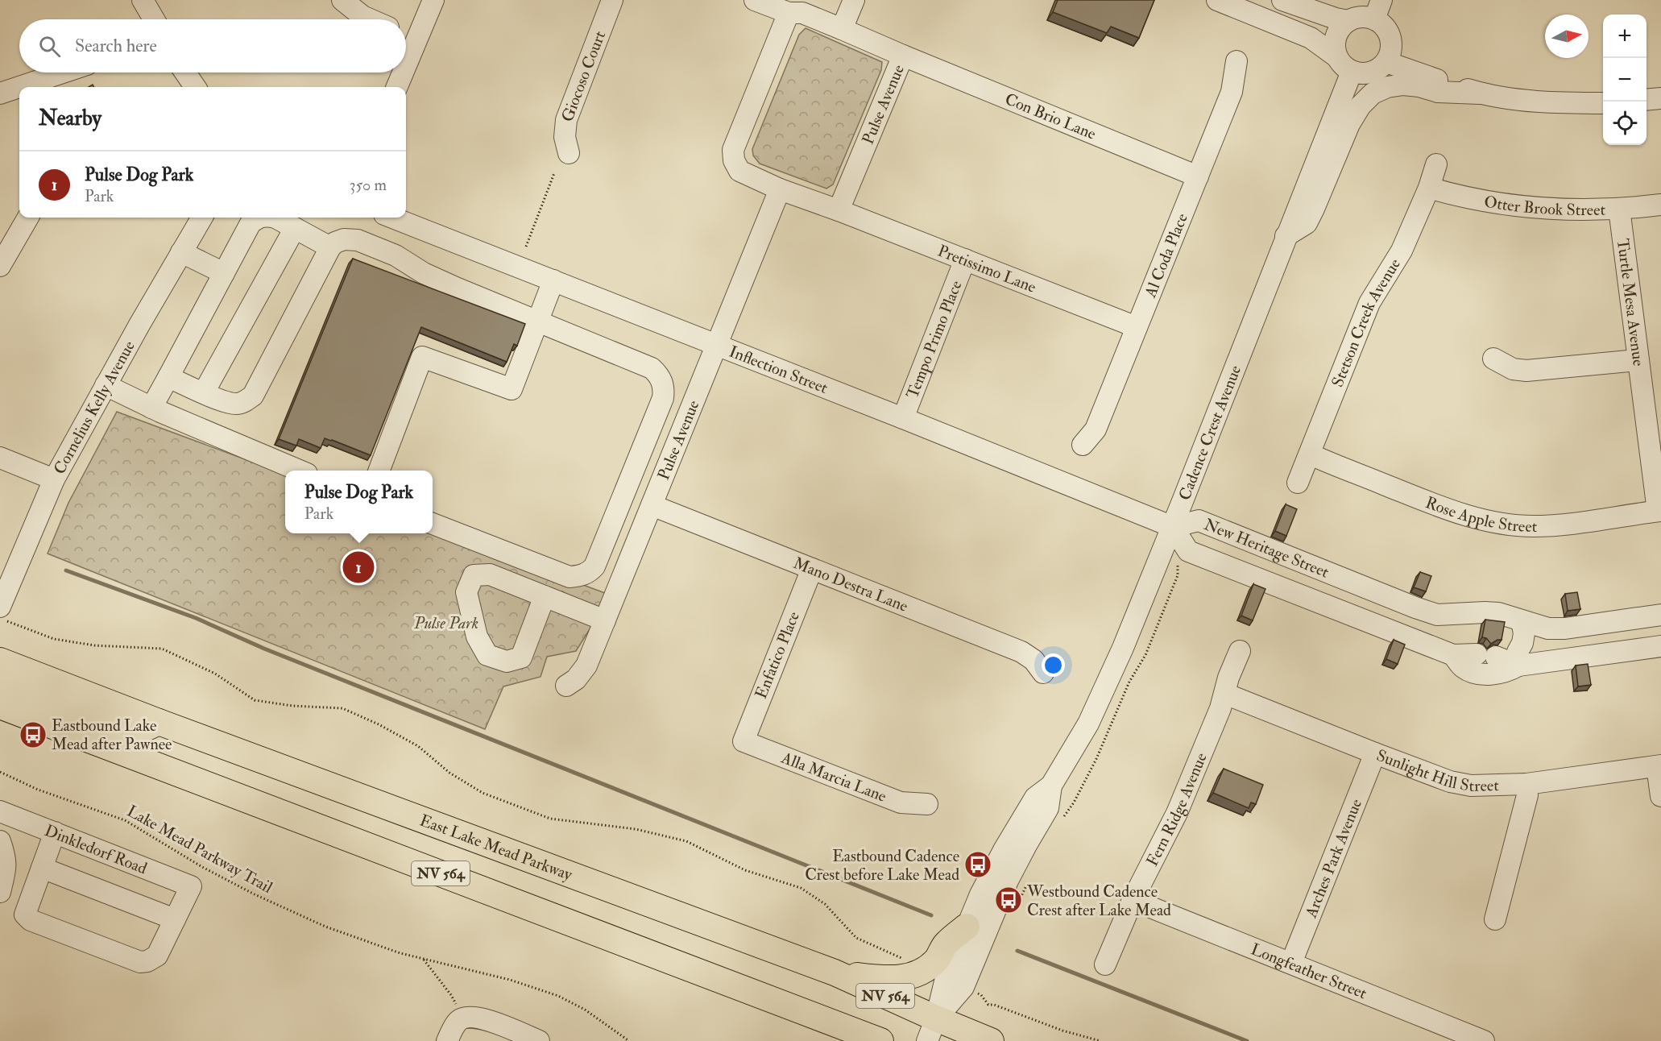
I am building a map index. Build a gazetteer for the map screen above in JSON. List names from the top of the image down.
{
  "streets": {
    "main road": ["East Lake Mead Parkway", "NV 564"],
    "street": [
      "Giocoso Court",
      "Pulse Avenue",
      "Con Brio Lane",
      "Otter Brook Street",
      "Al Coda Place",
      "Pretissimo Lane",
      "Turtle Mesa Avenue",
      "Stetson Creek Avenue",
      "Tempo Primo Place",
      "Inflection Street",
      "Cornelius Kelly Avenue",
      "Cadence Crest Avenue",
      "Rose Apple Street",
      "New Heritage Street",
      "Mano Destra Lane",
      "Enfatico Place",
      "Sunlight Hill Street",
      "Alla Marcia Lane",
      "Fern Ridge Avenue",
      "Dinkledorf Road",
      "Arches Park Avenue",
      "Longfeather Street"
    ],
    "path": ["Lake Mead Parkway Trail"]
  },
  "crossings": [
    ["Pulse Avenue", "Con Brio Lane"],
    ["Pulse Avenue", "Pretissimo Lane"],
    ["Pulse Avenue", "Inflection Street"],
    ["Pulse Avenue", "Mano Destra Lane"],
    ["Con Brio Lane", "Al Coda Place"],
    ["Otter Brook Street", "Turtle Mesa Avenue"],
    ["Otter Brook Street", "Stetson Creek Avenue"],
    ["Al Coda Place", "Pretissimo Lane"],
    ["Pretissimo Lane", "Tempo Primo Place"],
    ["Turtle Mesa Avenue", "Rose Apple Street"],
    ["Stetson Creek Avenue", "Rose Apple Street"],
    ["Tempo Primo Place", "Inflection Street"],
    ["Inflection Street", "Cadence Crest Avenue"],
    ["Inflection Street", "New Heritage Street"],
    ["Cadence Crest Avenue", "New Heritage Street"],
    ["Cadence Crest Avenue", "East Lake Mead Parkway"],
    ["Mano Destra Lane", "Enfatico Place"],
    ["Enfatico Place", "Alla Marcia Lane"],
    ["Sunlight Hill Street", "Fern Ridge Avenue"],
    ["Sunlight Hill Street", "Arches Park Avenue"],
    ["Fern Ridge Avenue", "Longfeather Street"],
    ["Arches Park Avenue", "Longfeather Street"]
  ],
  "parks": ["Pulse Park"],
  "places": {
    "bus stop": ["Eastbound Lake Mead after Pawnee", "Eastbound Cadence Crest before Lake Mead", "Westbound Cadence Crest after Lake Mead"]
  },
  "north": "right",
  "page": {
    "map_buttons": ["+", "−"],
    "search": "Search here",
    "heading": "Nearby",
    "list": [
      {
        "mark": "1",
        "name": "Pulse Dog Park",
        "note": "Park",
        "value": "350 m"
      }
    ],
    "popup": ["Pulse Dog Park", "Park"],
    "pins": "1"
  }
}
